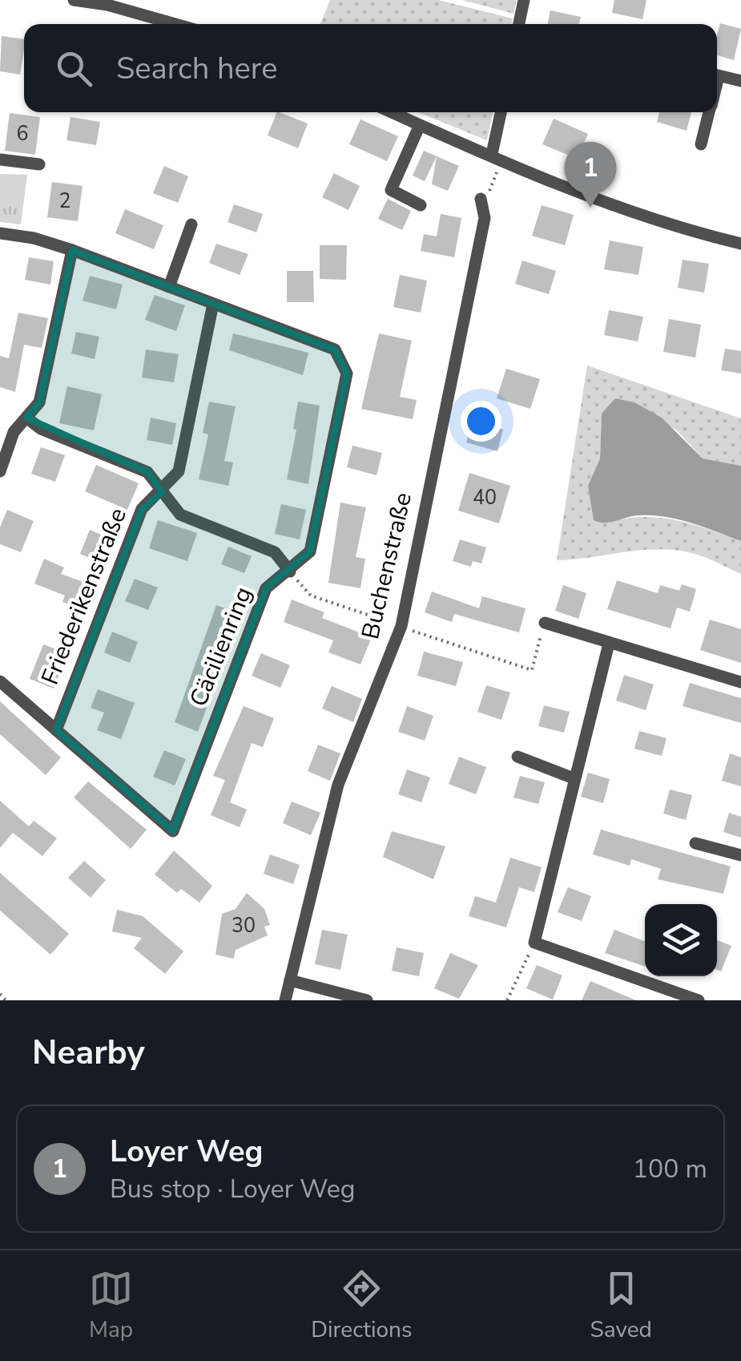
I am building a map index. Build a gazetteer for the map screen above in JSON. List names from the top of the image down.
{
  "streets": {
    "street": ["Buchenstraße", "Friederikenstraße", "Cäcilienring"]
  },
  "crossings": [
    ["Friederikenstraße", "Cäcilienring"]
  ],
  "house_numbers": [
    "6",
    "2",
    "40",
    "30"
  ],
  "page": {
    "search": "Search here",
    "pins": "1",
    "heading": "Nearby",
    "list": [
      {
        "mark": "1",
        "name": "Loyer Weg",
        "note": "Bus stop · Loyer Weg",
        "value": "100 m"
      }
    ],
    "nav": ["Map", "Directions", "Saved"]
  }
}
